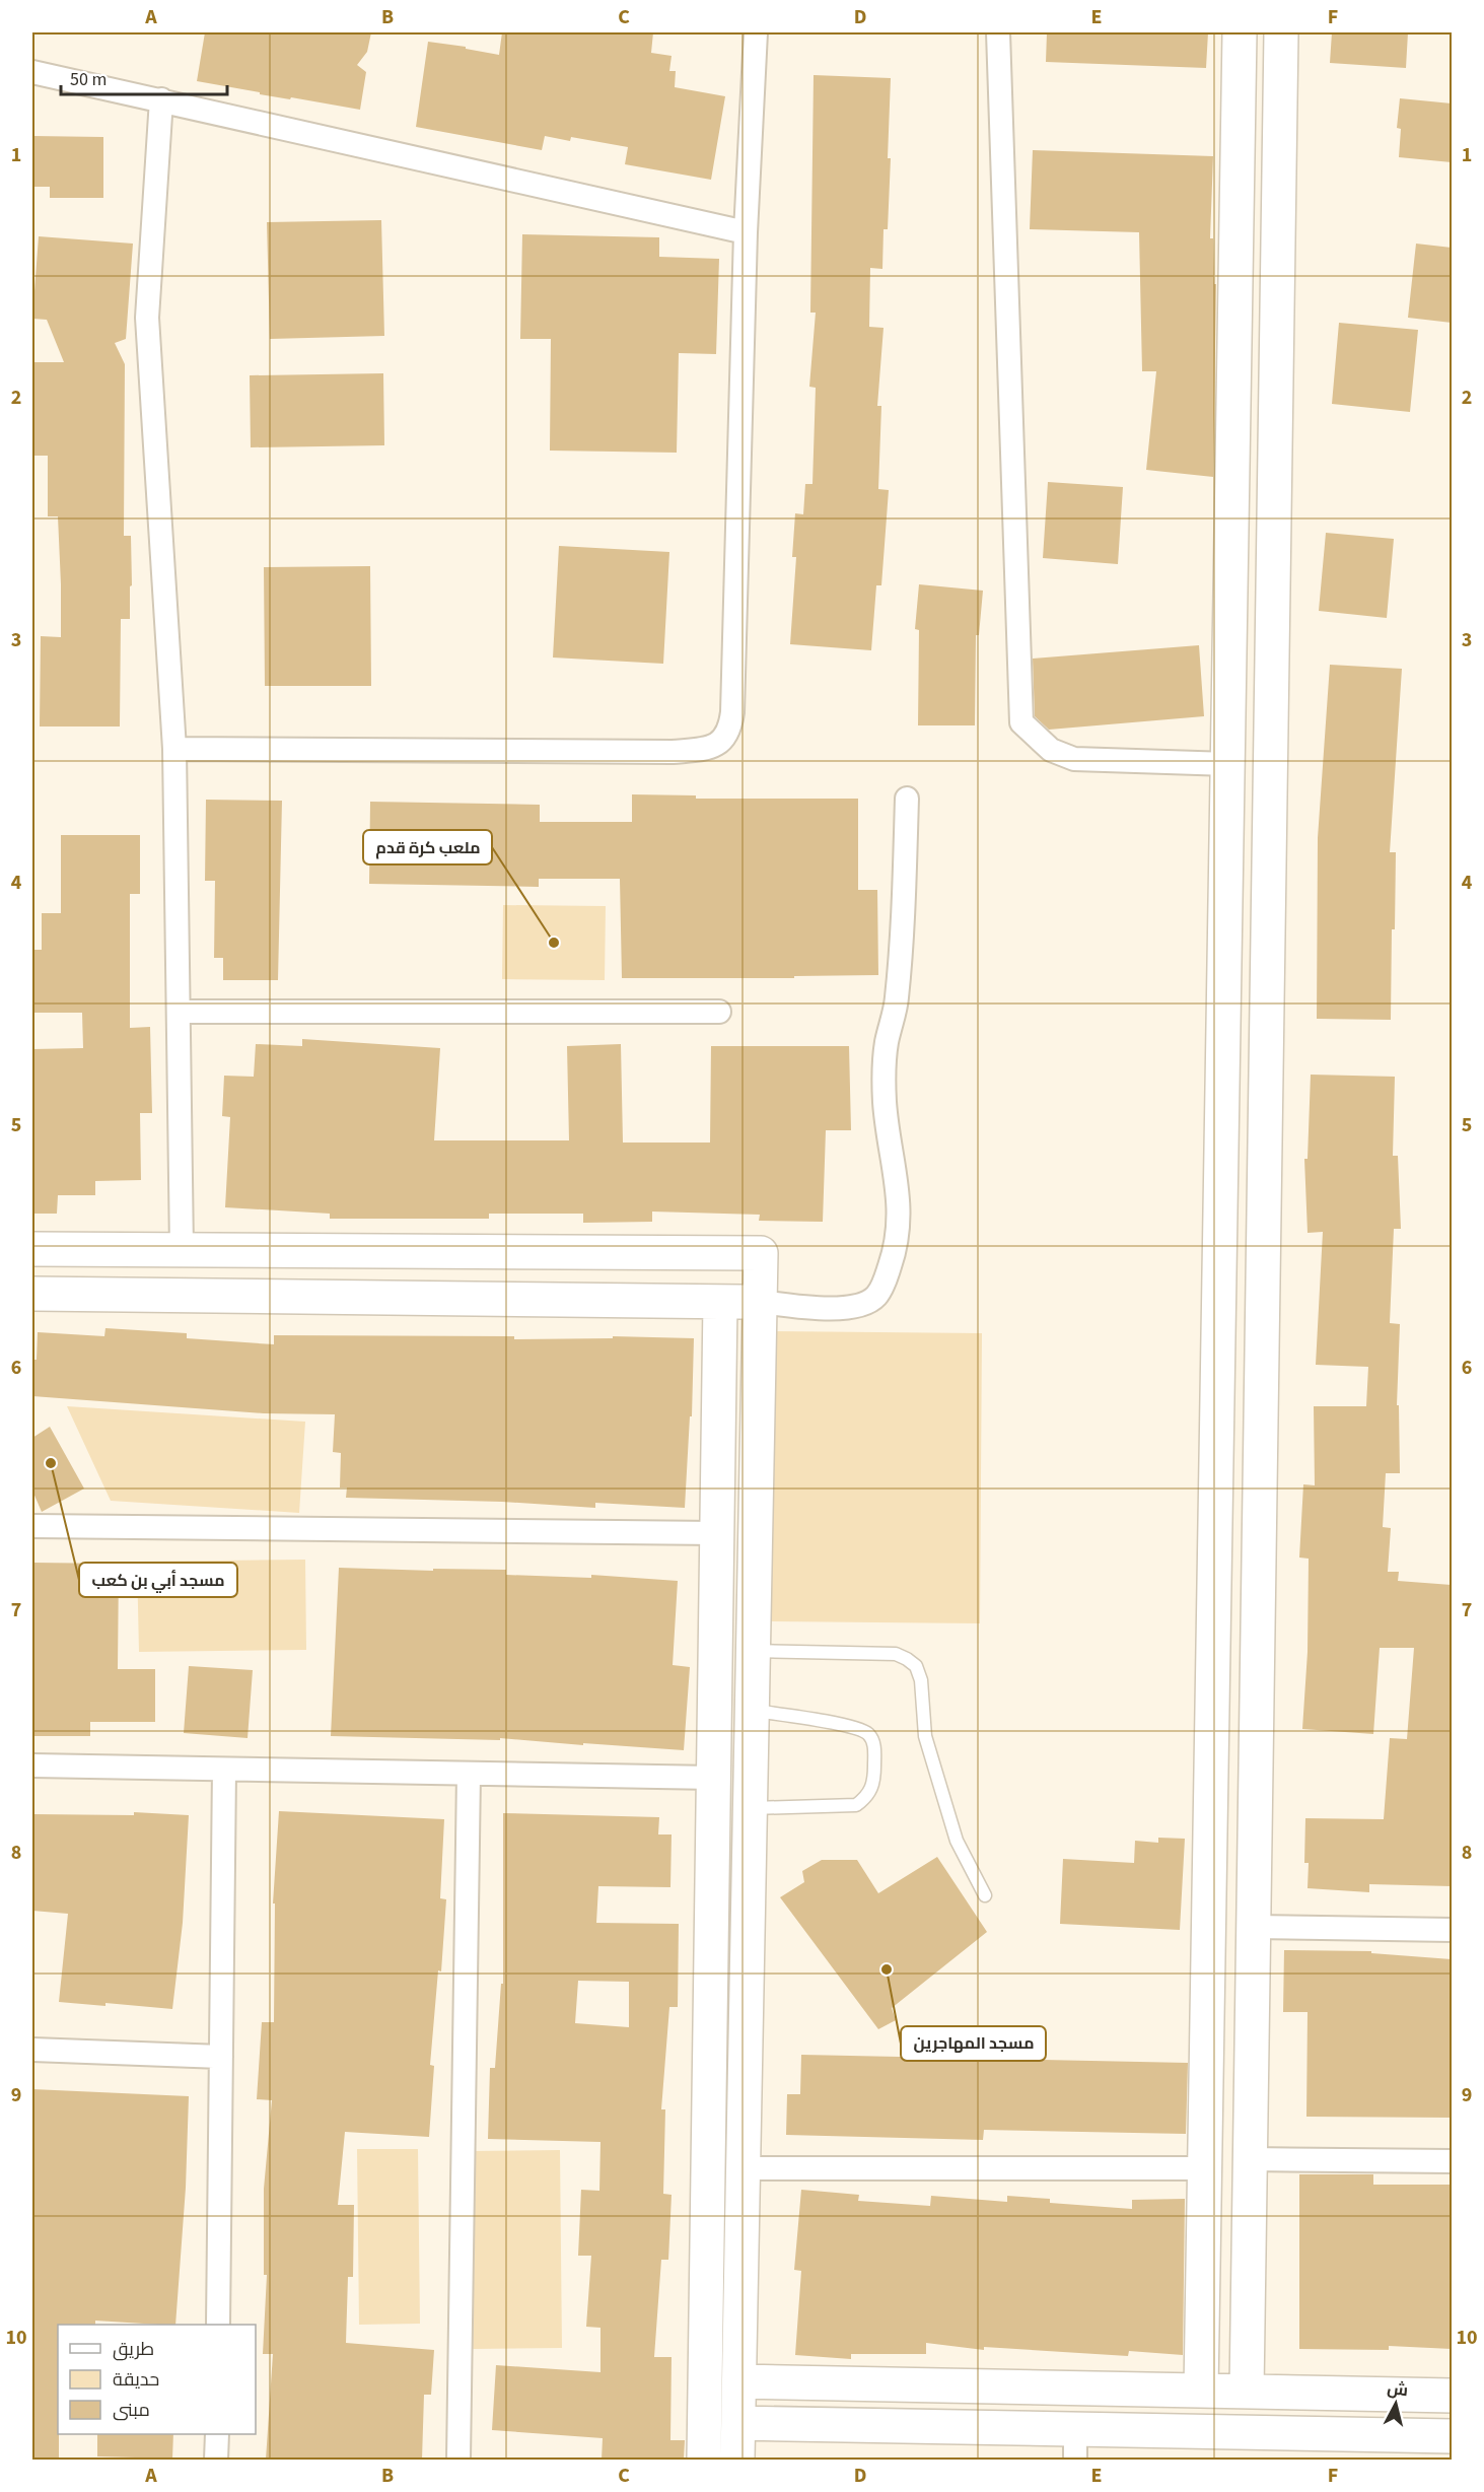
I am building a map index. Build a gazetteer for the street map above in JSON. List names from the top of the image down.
{
  "places": ["ملعب كرة قدم", "مسجد أبي بن كعب", "مسجد المهاجرين"],
  "legend": ["طريق", "حديقة", "مبنى"],
  "scale_bar": "50 m",
  "north": "top",
  "grid": {
    "columns": [
      "A",
      "B",
      "C",
      "D",
      "E",
      "F"
    ],
    "rows": [
      "1",
      "2",
      "3",
      "4",
      "5",
      "6",
      "7",
      "8",
      "9",
      "10"
    ]
  }
}
